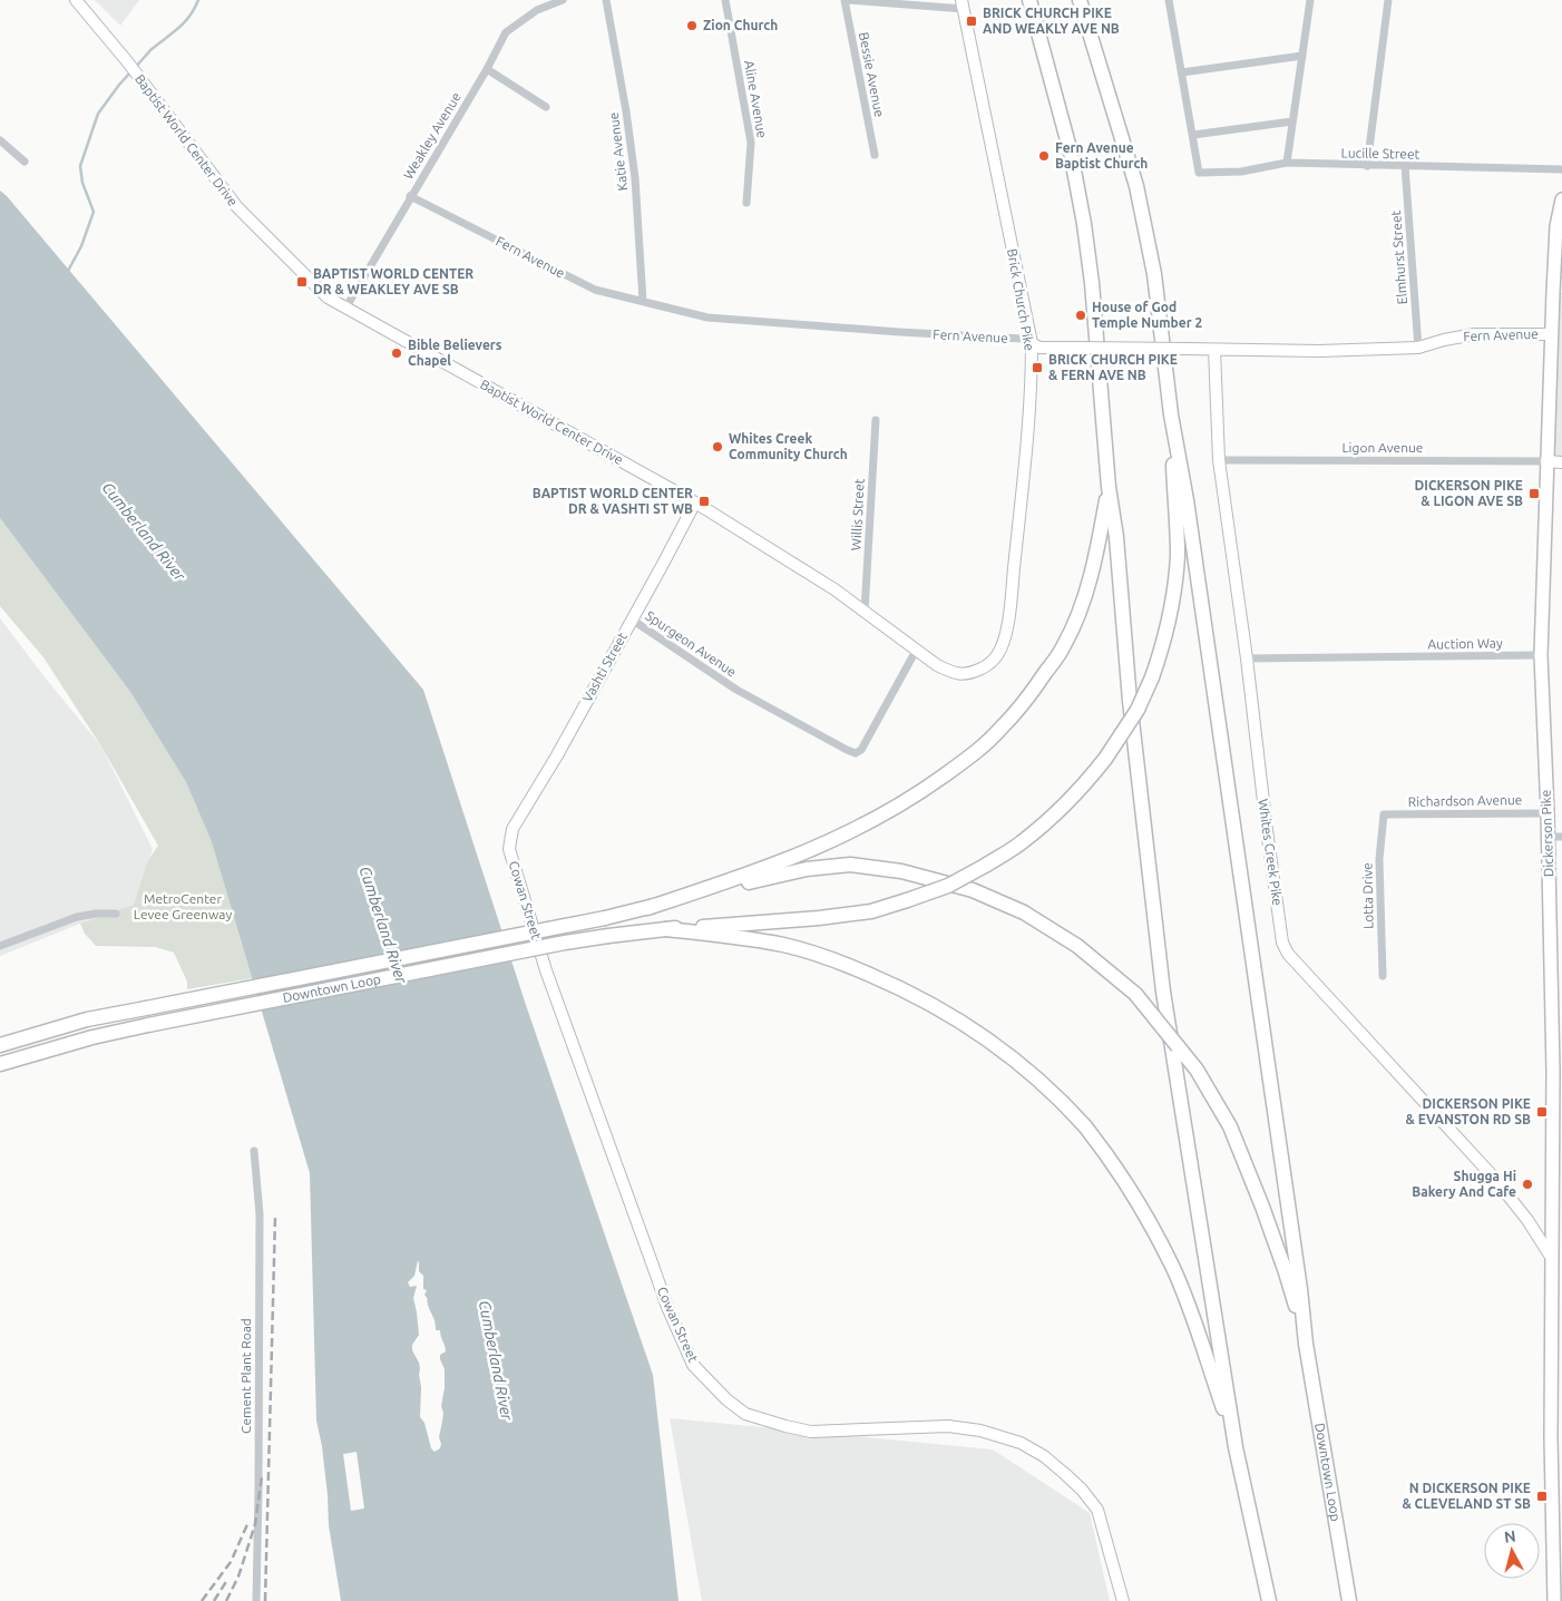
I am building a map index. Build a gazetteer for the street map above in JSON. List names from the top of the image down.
{
  "streets": {
    "highway": ["Downtown Loop"],
    "main road": ["Dickerson Pike"],
    "street": [
      "Bessie Avenue",
      "Aline Avenue",
      "Weakley Avenue",
      "Baptist World Center Drive",
      "Katie Avenue",
      "Lucille Street",
      "Fern Avenue",
      "Elmhurst Street",
      "Brick Church Pike",
      "Ligon Avenue",
      "Willis Street",
      "Spurgeon Avenue",
      "Auction Way",
      "Vashti Street",
      "Richardson Avenue",
      "Whites Creek Pike",
      "Lotta Drive",
      "Cowan Street",
      "Cement Plant Road"
    ]
  },
  "crossings": [
    ["Weakley Avenue", "Baptist World Center Drive"],
    ["Weakley Avenue", "Fern Avenue"],
    ["Baptist World Center Drive", "Brick Church Pike"],
    ["Baptist World Center Drive", "Willis Street"],
    ["Baptist World Center Drive", "Spurgeon Avenue"],
    ["Baptist World Center Drive", "Vashti Street"],
    ["Katie Avenue", "Fern Avenue"],
    ["Lucille Street", "Elmhurst Street"],
    ["Fern Avenue", "Elmhurst Street"],
    ["Fern Avenue", "Brick Church Pike"],
    ["Fern Avenue", "Dickerson Pike"],
    ["Fern Avenue", "Whites Creek Pike"],
    ["Ligon Avenue", "Dickerson Pike"],
    ["Ligon Avenue", "Whites Creek Pike"],
    ["Spurgeon Avenue", "Vashti Street"],
    ["Auction Way", "Dickerson Pike"],
    ["Auction Way", "Whites Creek Pike"],
    ["Vashti Street", "Cowan Street"],
    ["Richardson Avenue", "Dickerson Pike"],
    ["Richardson Avenue", "Lotta Drive"],
    ["Dickerson Pike", "Whites Creek Pike"]
  ],
  "water": ["Cumberland River"],
  "parks": ["MetroCenter Levee Greenway"],
  "places": {
    "transit": [
      "BRICK CHURCH PIKE AND WEAKLY AVE NB",
      "BAPTIST WORLD CENTER DR & WEAKLEY AVE SB",
      "BRICK CHURCH PIKE & FERN AVE NB",
      "DICKERSON PIKE & LIGON AVE SB",
      "BAPTIST WORLD CENTER DR & VASHTI ST WB",
      "DICKERSON PIKE & EVANSTON RD SB",
      "N DICKERSON PIKE & CLEVELAND ST SB"
    ],
    "other": [
      "Zion Church",
      "Fern Avenue Baptist Church",
      "House of God Temple Number 2",
      "Bible Believers Chapel",
      "Whites Creek Community Church",
      "Shugga Hi Bakery And Cafe"
    ]
  },
  "north": "top"
}
